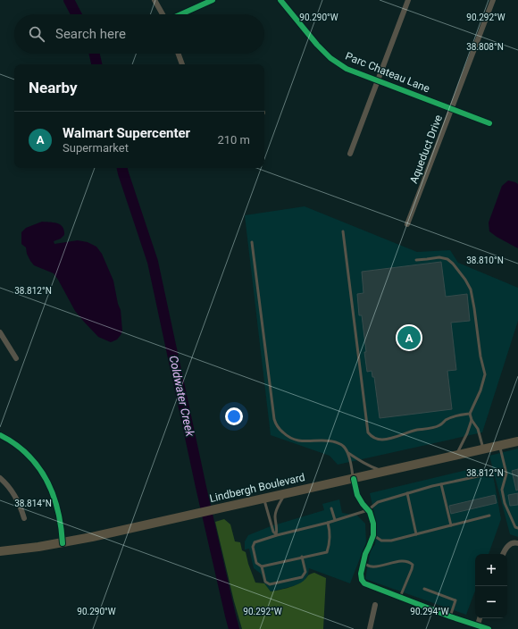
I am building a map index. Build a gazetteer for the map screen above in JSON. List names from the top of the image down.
{
  "streets": {
    "main road": ["Lindbergh Boulevard"],
    "street": ["Parc Chateau Lane", "Aqueduct Drive"]
  },
  "crossings": [
    ["Parc Chateau Lane", "Aqueduct Drive"]
  ],
  "water": ["Coldwater Creek"],
  "page": {
    "search": "Search here",
    "heading": "Nearby",
    "list": [
      {
        "mark": "A",
        "name": "Walmart Supercenter",
        "note": "Supermarket",
        "value": "210 m"
      }
    ],
    "pins": "A",
    "map_buttons": ["+", "−"]
  },
  "coordinates": [
    "90.290°W",
    "90.292°W",
    "38.808°N",
    "38.810°N",
    "38.812°N",
    "38.814°N",
    "90.294°W"
  ]
}
